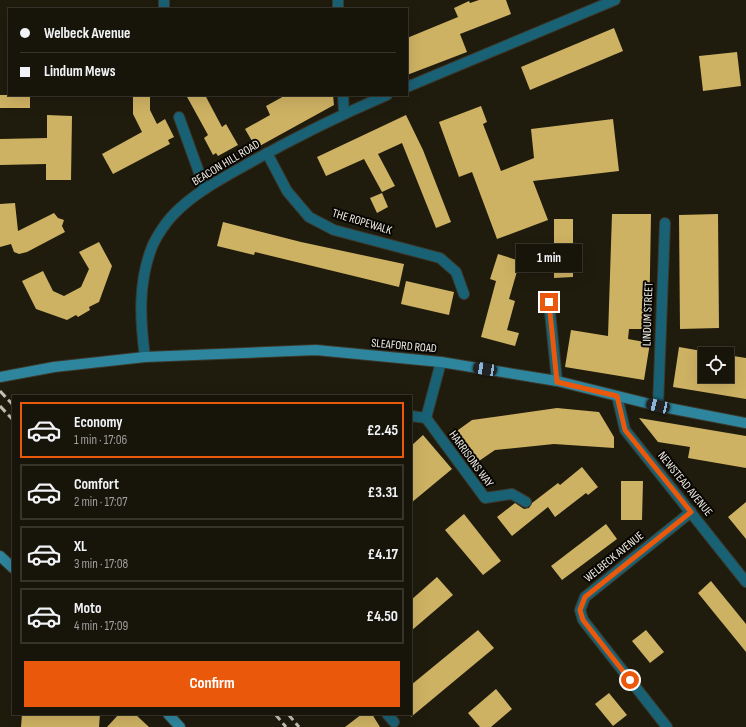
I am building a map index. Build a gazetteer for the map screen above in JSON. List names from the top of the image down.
{
  "streets": {
    "street": [
      "BEACON HILL ROAD",
      "THE ROPEWALK",
      "LINDUM STREET",
      "SLEAFORD ROAD",
      "HARRISONS WAY",
      "NEWSTEAD AVENUE",
      "WELBECK AVENUE"
    ]
  },
  "crossings": [
    ["BEACON HILL ROAD", "THE ROPEWALK"],
    ["BEACON HILL ROAD", "SLEAFORD ROAD"],
    ["LINDUM STREET", "SLEAFORD ROAD"],
    ["SLEAFORD ROAD", "NEWSTEAD AVENUE"],
    ["NEWSTEAD AVENUE", "WELBECK AVENUE"]
  ],
  "page": {
    "banner": ["Welbeck Avenue", "Lindum Mews"],
    "bubble": "1 min",
    "list": [
      {
        "name": "Economy",
        "note": "1 min · 17:06",
        "value": "£2.45"
      },
      {
        "name": "Comfort",
        "note": "2 min · 17:07",
        "value": "£3.31"
      },
      {
        "name": "XL",
        "note": "3 min · 17:08",
        "value": "£4.17"
      },
      {
        "name": "Moto",
        "note": "4 min · 17:09",
        "value": "£4.50"
      }
    ],
    "buttons": "Confirm"
  }
}
